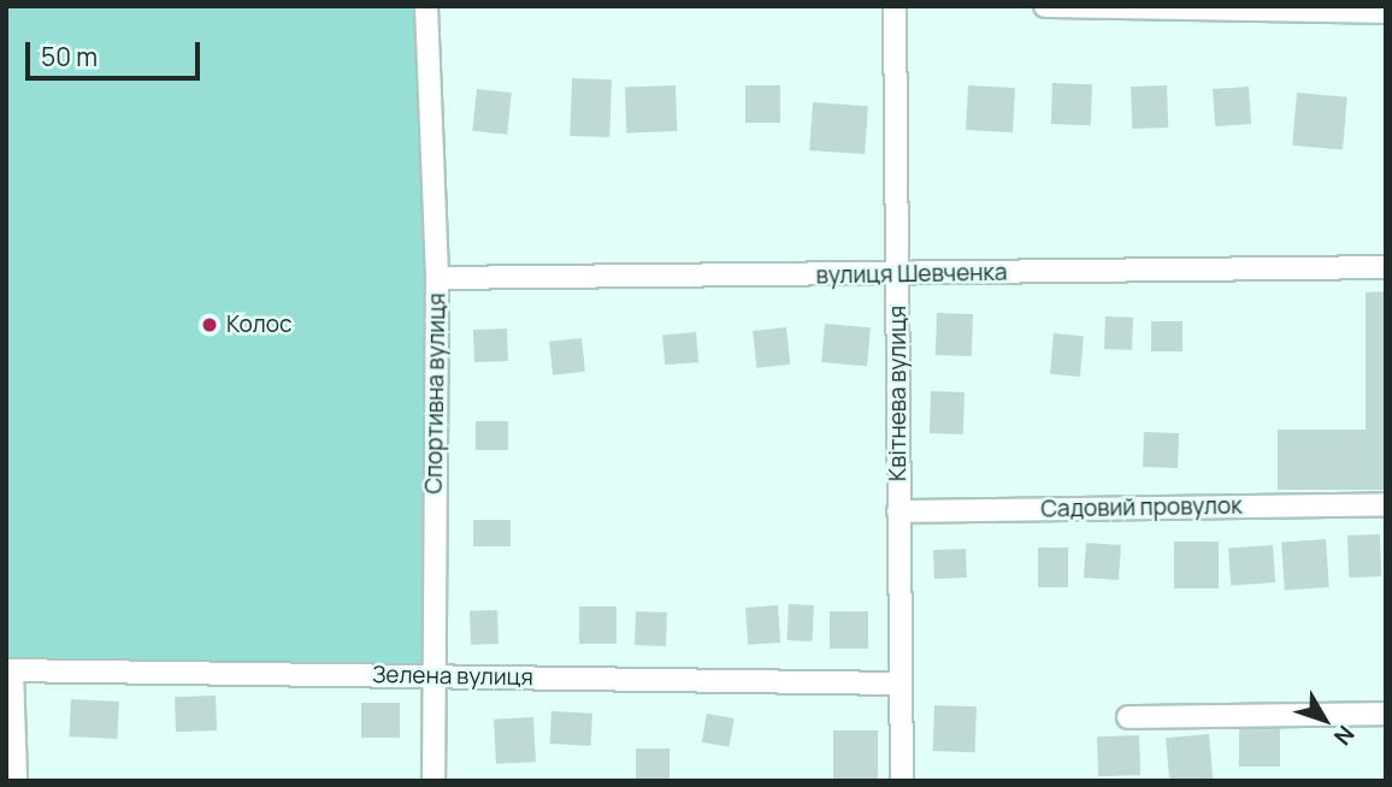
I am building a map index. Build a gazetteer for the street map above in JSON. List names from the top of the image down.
{
  "streets": {
    "street": [
      "вулиця Шевченка",
      "Спортивна вулиця",
      "Квітнева вулиця",
      "Садовий провулок",
      "Зелена вулиця"
    ]
  },
  "crossings": [
    ["вулиця Шевченка", "Спортивна вулиця"],
    ["вулиця Шевченка", "Квітнева вулиця"],
    ["Спортивна вулиця", "Зелена вулиця"],
    ["Квітнева вулиця", "Садовий провулок"],
    ["Квітнева вулиця", "Зелена вулиця"]
  ],
  "places": ["Колос"],
  "scale_bar": "50 m",
  "north": "bottom right"
}
